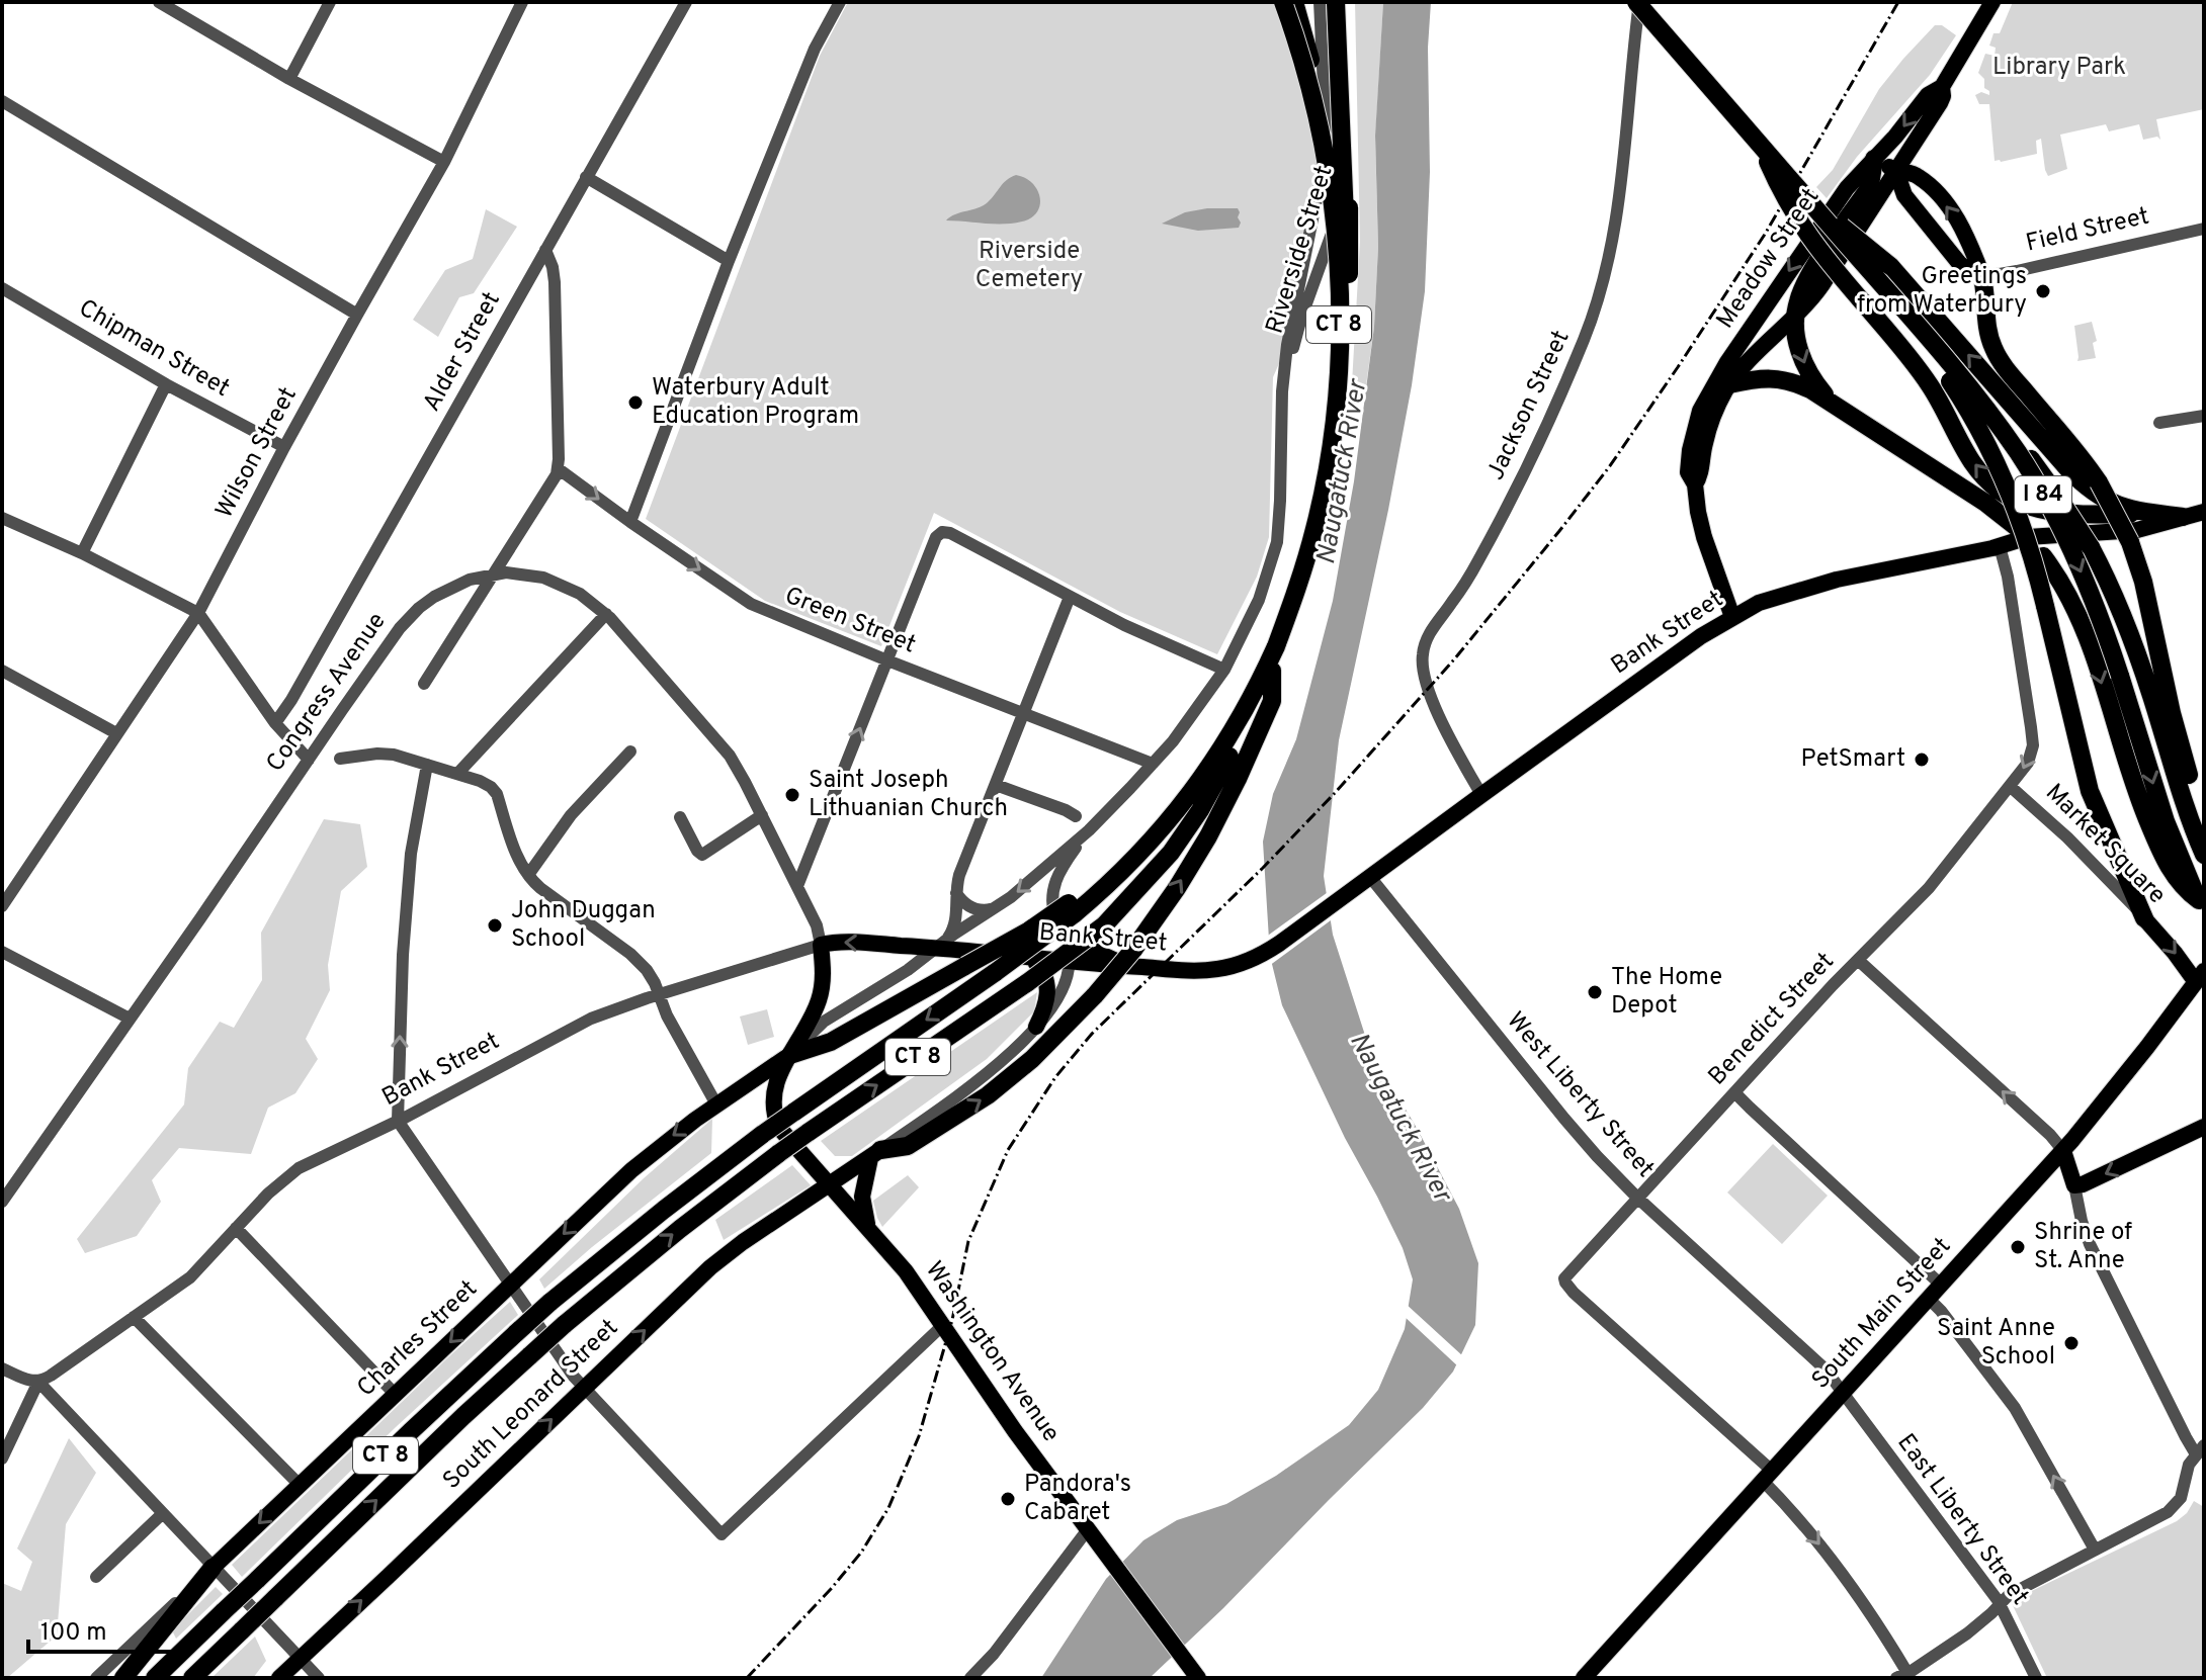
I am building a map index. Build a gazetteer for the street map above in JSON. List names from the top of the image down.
{
  "streets": {
    "highway": ["CT 8", "I 84"],
    "main road": [
      "Meadow Street",
      "Bank Street",
      "Congress Avenue",
      "Market Square",
      "South Main Street",
      "Charles Street",
      "Washington Avenue",
      "South Leonard Street"
    ],
    "street": [
      "Field Street",
      "Riverside Street",
      "Chipman Street",
      "Alder Street",
      "Jackson Street",
      "Wilson Street",
      "Green Street",
      "Benedict Street",
      "West Liberty Street",
      "East Liberty Street"
    ]
  },
  "crossings": [
    ["Riverside Street", "Green Street"],
    ["Riverside Street", "Bank Street"],
    ["Riverside Street", "Congress Avenue"],
    ["Riverside Street", "Charles Street"],
    ["Riverside Street", "Washington Avenue"],
    ["Meadow Street", "Bank Street"],
    ["Chipman Street", "Wilson Street"],
    ["Jackson Street", "I 84"],
    ["Jackson Street", "Bank Street"],
    ["Bank Street", "Congress Avenue"],
    ["Bank Street", "Market Square"],
    ["Bank Street", "West Liberty Street"],
    ["Congress Avenue", "Charles Street"],
    ["Congress Avenue", "Washington Avenue"],
    ["Market Square", "Benedict Street"],
    ["Market Square", "South Main Street"],
    ["Benedict Street", "West Liberty Street"],
    ["Benedict Street", "South Main Street"],
    ["West Liberty Street", "South Main Street"],
    ["West Liberty Street", "East Liberty Street"],
    ["South Main Street", "East Liberty Street"],
    ["Charles Street", "Washington Avenue"],
    ["Washington Avenue", "South Leonard Street"]
  ],
  "one_way": [
    "Green Street",
    "Market Square",
    "Charles Street",
    "South Leonard Street"
  ],
  "water": ["Naugatuck River"],
  "parks": ["Library Park", "Riverside Cemetery"],
  "places": [
    "Greetings from Waterbury",
    "Waterbury Adult Education Program",
    "PetSmart",
    "Saint Joseph Lithuanian Church",
    "John Duggan School",
    "The Home Depot",
    "Shrine of St. Anne",
    "Saint Anne School",
    "Pandora's Cabaret"
  ],
  "scale_bar": "100 m"
}
